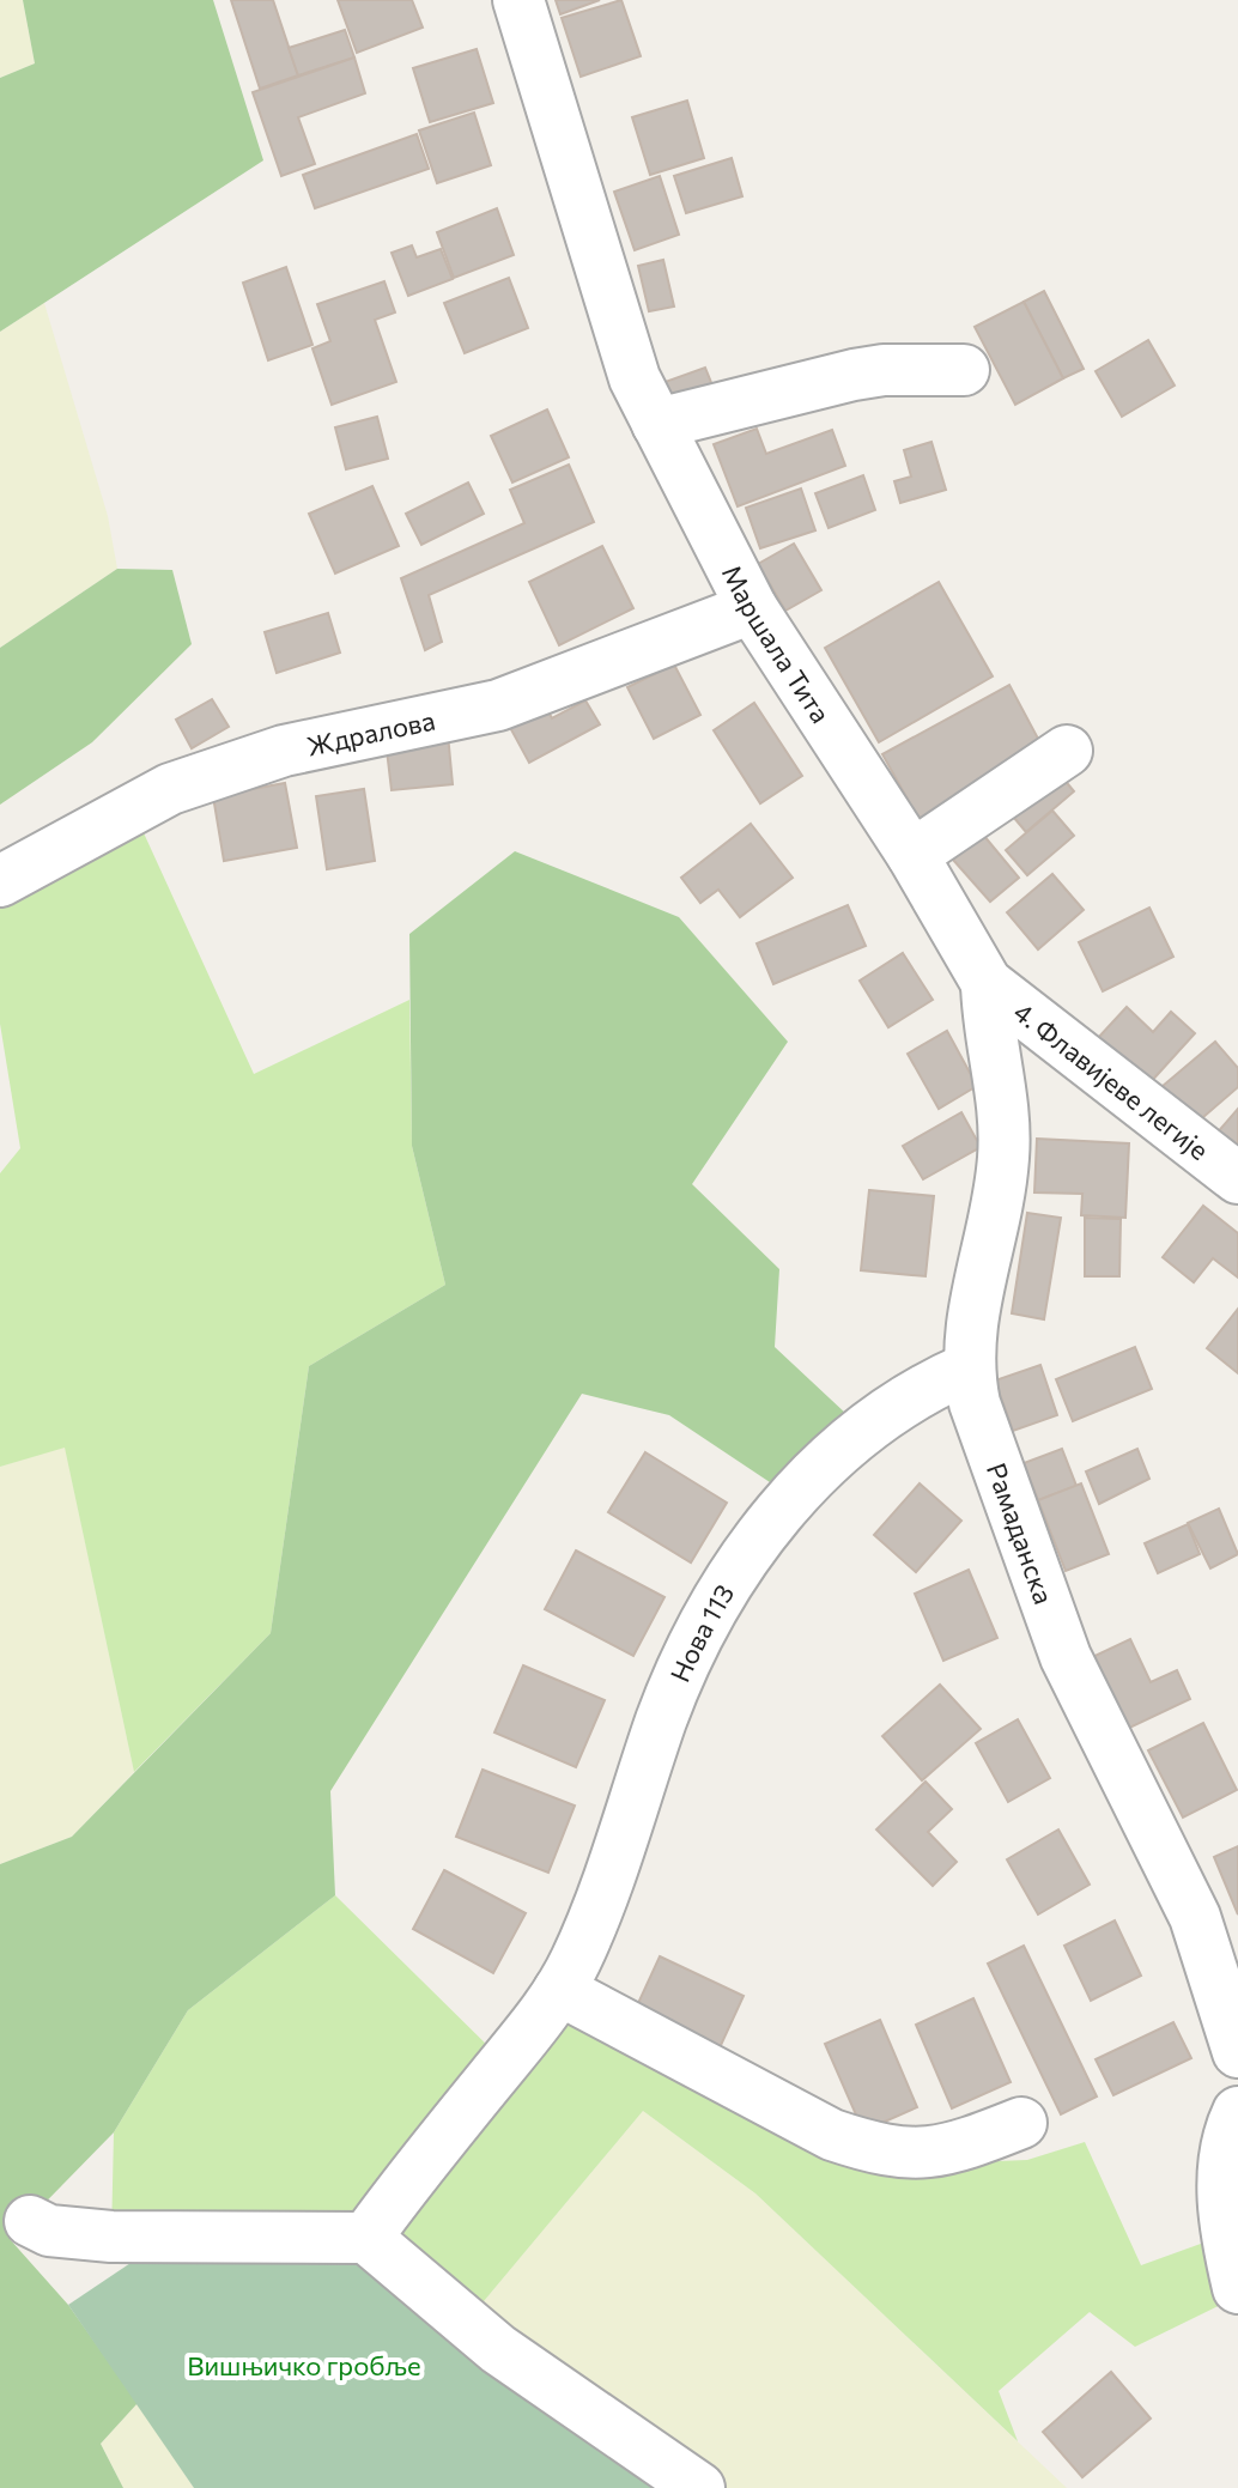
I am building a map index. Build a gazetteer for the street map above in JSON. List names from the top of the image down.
{
  "streets": {
    "street": [
      "Маршала Тита",
      "Ждралова",
      "4. Флавијеве легије",
      "Рамаданска",
      "Нова 113"
    ]
  },
  "crossings": [
    ["Маршала Тита", "Ждралова"],
    ["Маршала Тита", "4. Флавијеве легије"],
    ["Маршала Тита", "Рамаданска"],
    ["4. Флавијеве легије", "Рамаданска"],
    ["Рамаданска", "Нова 113"]
  ],
  "parks": ["Вишњичко гробље"]
}
